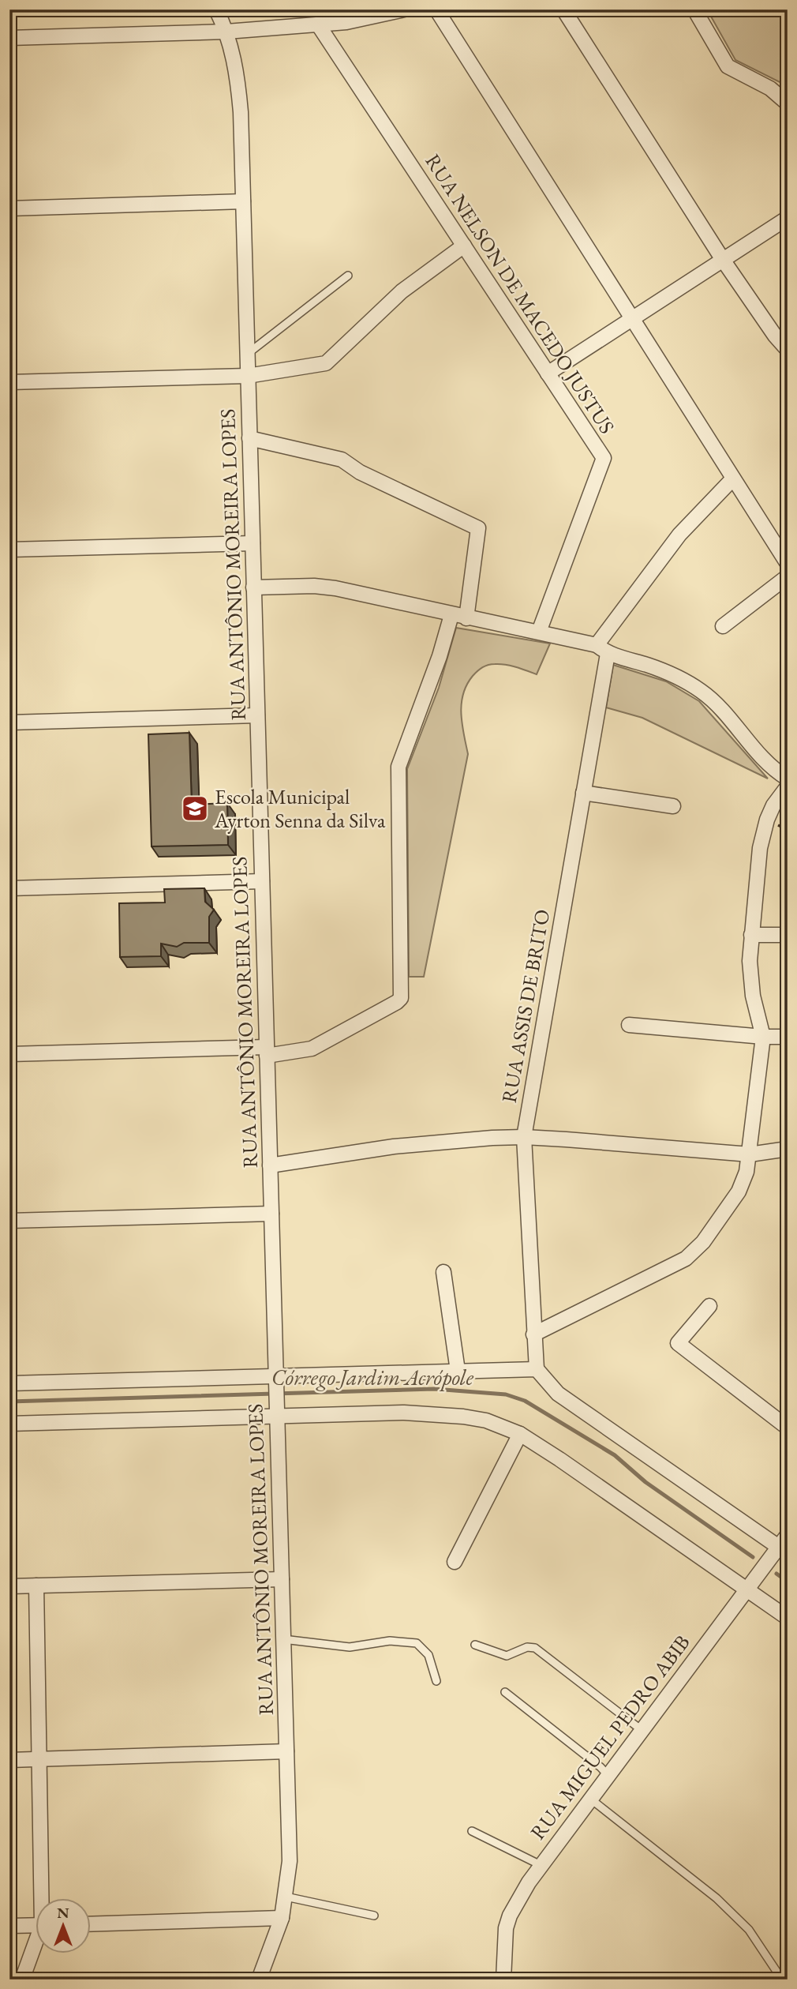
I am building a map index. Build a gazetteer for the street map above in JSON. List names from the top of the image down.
{
  "streets": {
    "street": [
      "RUA NELSON DE MACEDO JUSTUS",
      "RUA ANTÔNIO MOREIRA LOPES",
      "RUA ASSIS DE BRITO",
      "RUA MIGUEL PEDRO ABIB"
    ]
  },
  "water": ["Córrego Jardim Acrópole"],
  "places": {
    "school or university": ["Escola Municipal Ayrton Senna da Silva"]
  },
  "north": "top"
}
